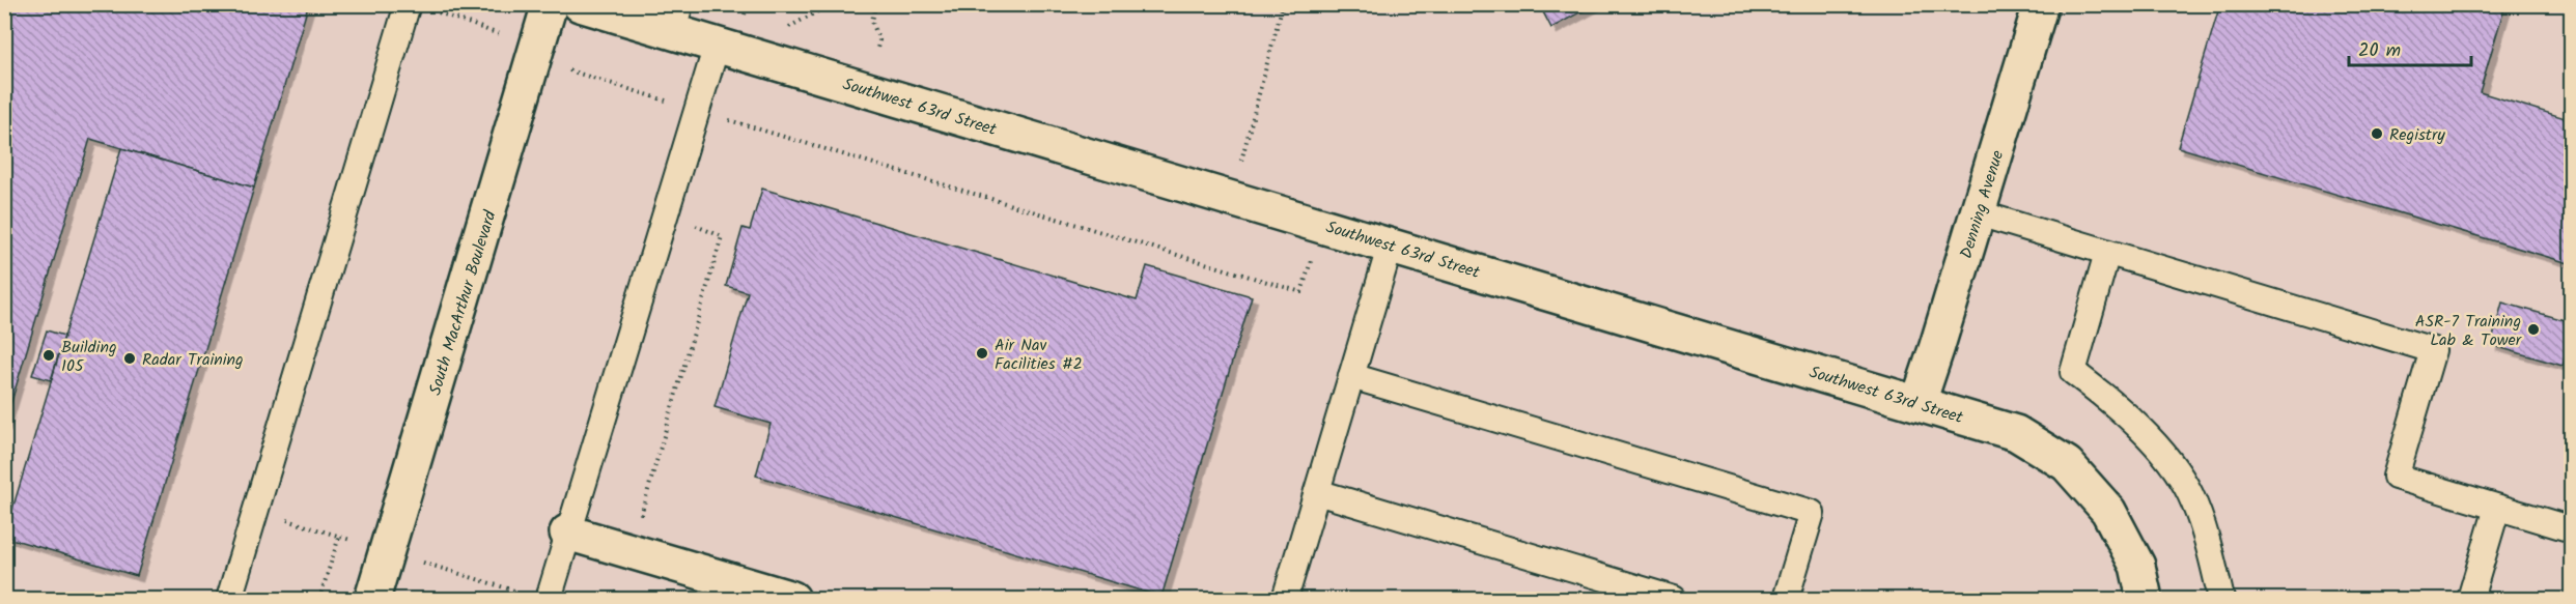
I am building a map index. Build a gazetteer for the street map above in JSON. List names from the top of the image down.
{
  "streets": {
    "street": ["Southwest 63rd Street", "Denning Avenue", "South MacArthur Boulevard"]
  },
  "crossings": [
    ["Southwest 63rd Street", "Denning Avenue"]
  ],
  "places": [
    "Registry",
    "ASR-7 Training Lab & Tower",
    "Air Nav Facilities #2",
    "Building 105",
    "Radar Training"
  ],
  "scale_bar": "20 m"
}
